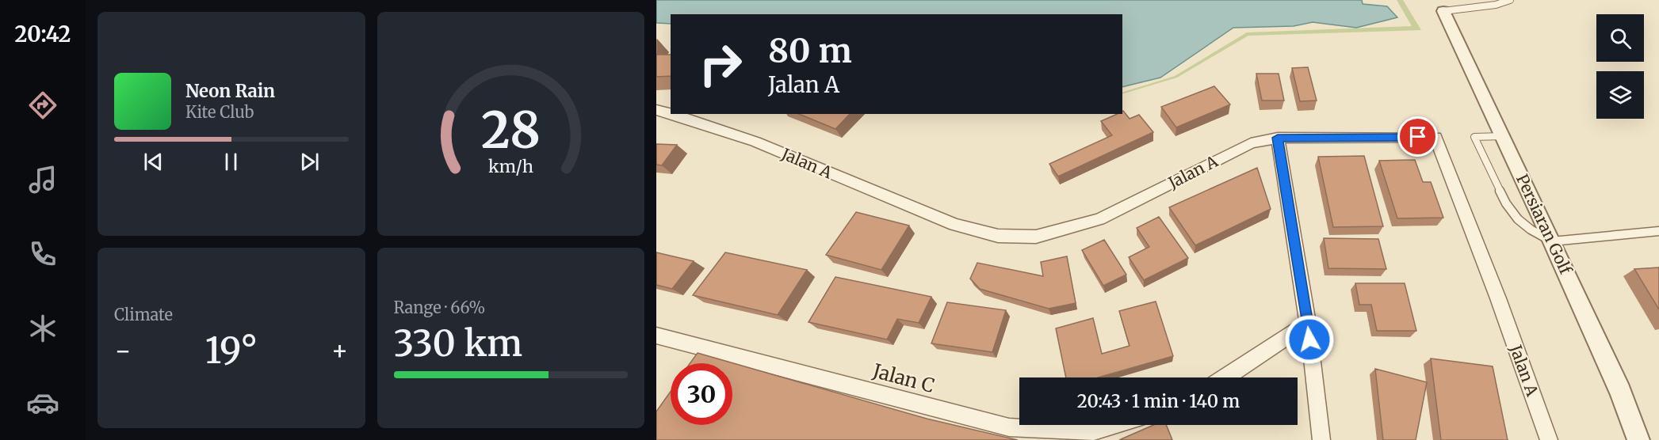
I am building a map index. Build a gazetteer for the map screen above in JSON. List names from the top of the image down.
{
  "streets": {
    "street": ["Jalan A", "Persiaran Golf", "Jalan C"]
  },
  "page": {
    "tabs": "20:42",
    "turn": ["80 m", "Jalan A"],
    "song": ["Neon Rain", "Kite Club"],
    "tile": [
      "Climate",
      ["Range · 66%", "330 km"]
    ],
    "heat": ["−", "19°", "+"],
    "limit": "30",
    "trip": "20:43 · 1 min · 140 m",
    "gauge": ["28", "km/h"]
  }
}
